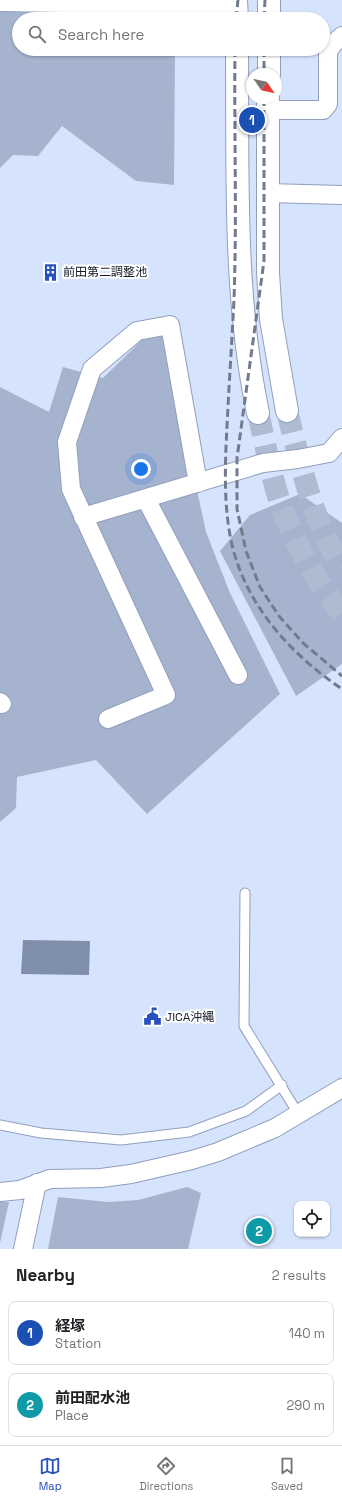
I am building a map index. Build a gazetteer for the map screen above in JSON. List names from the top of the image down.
{
  "places": {
    "building": ["前田第二調整池"],
    "public building": ["JICA沖縄"]
  },
  "north": "bottom right",
  "page": {
    "search": "Search here",
    "pins": ["1", "2"],
    "heading": ["Nearby", "2 results"],
    "list": [
      {
        "mark": "1",
        "name": "経塚",
        "note": "Station",
        "value": "140 m"
      },
      {
        "mark": "2",
        "name": "前田配水池",
        "note": "Place",
        "value": "290 m"
      }
    ],
    "nav": ["Map", "Directions", "Saved"]
  }
}
